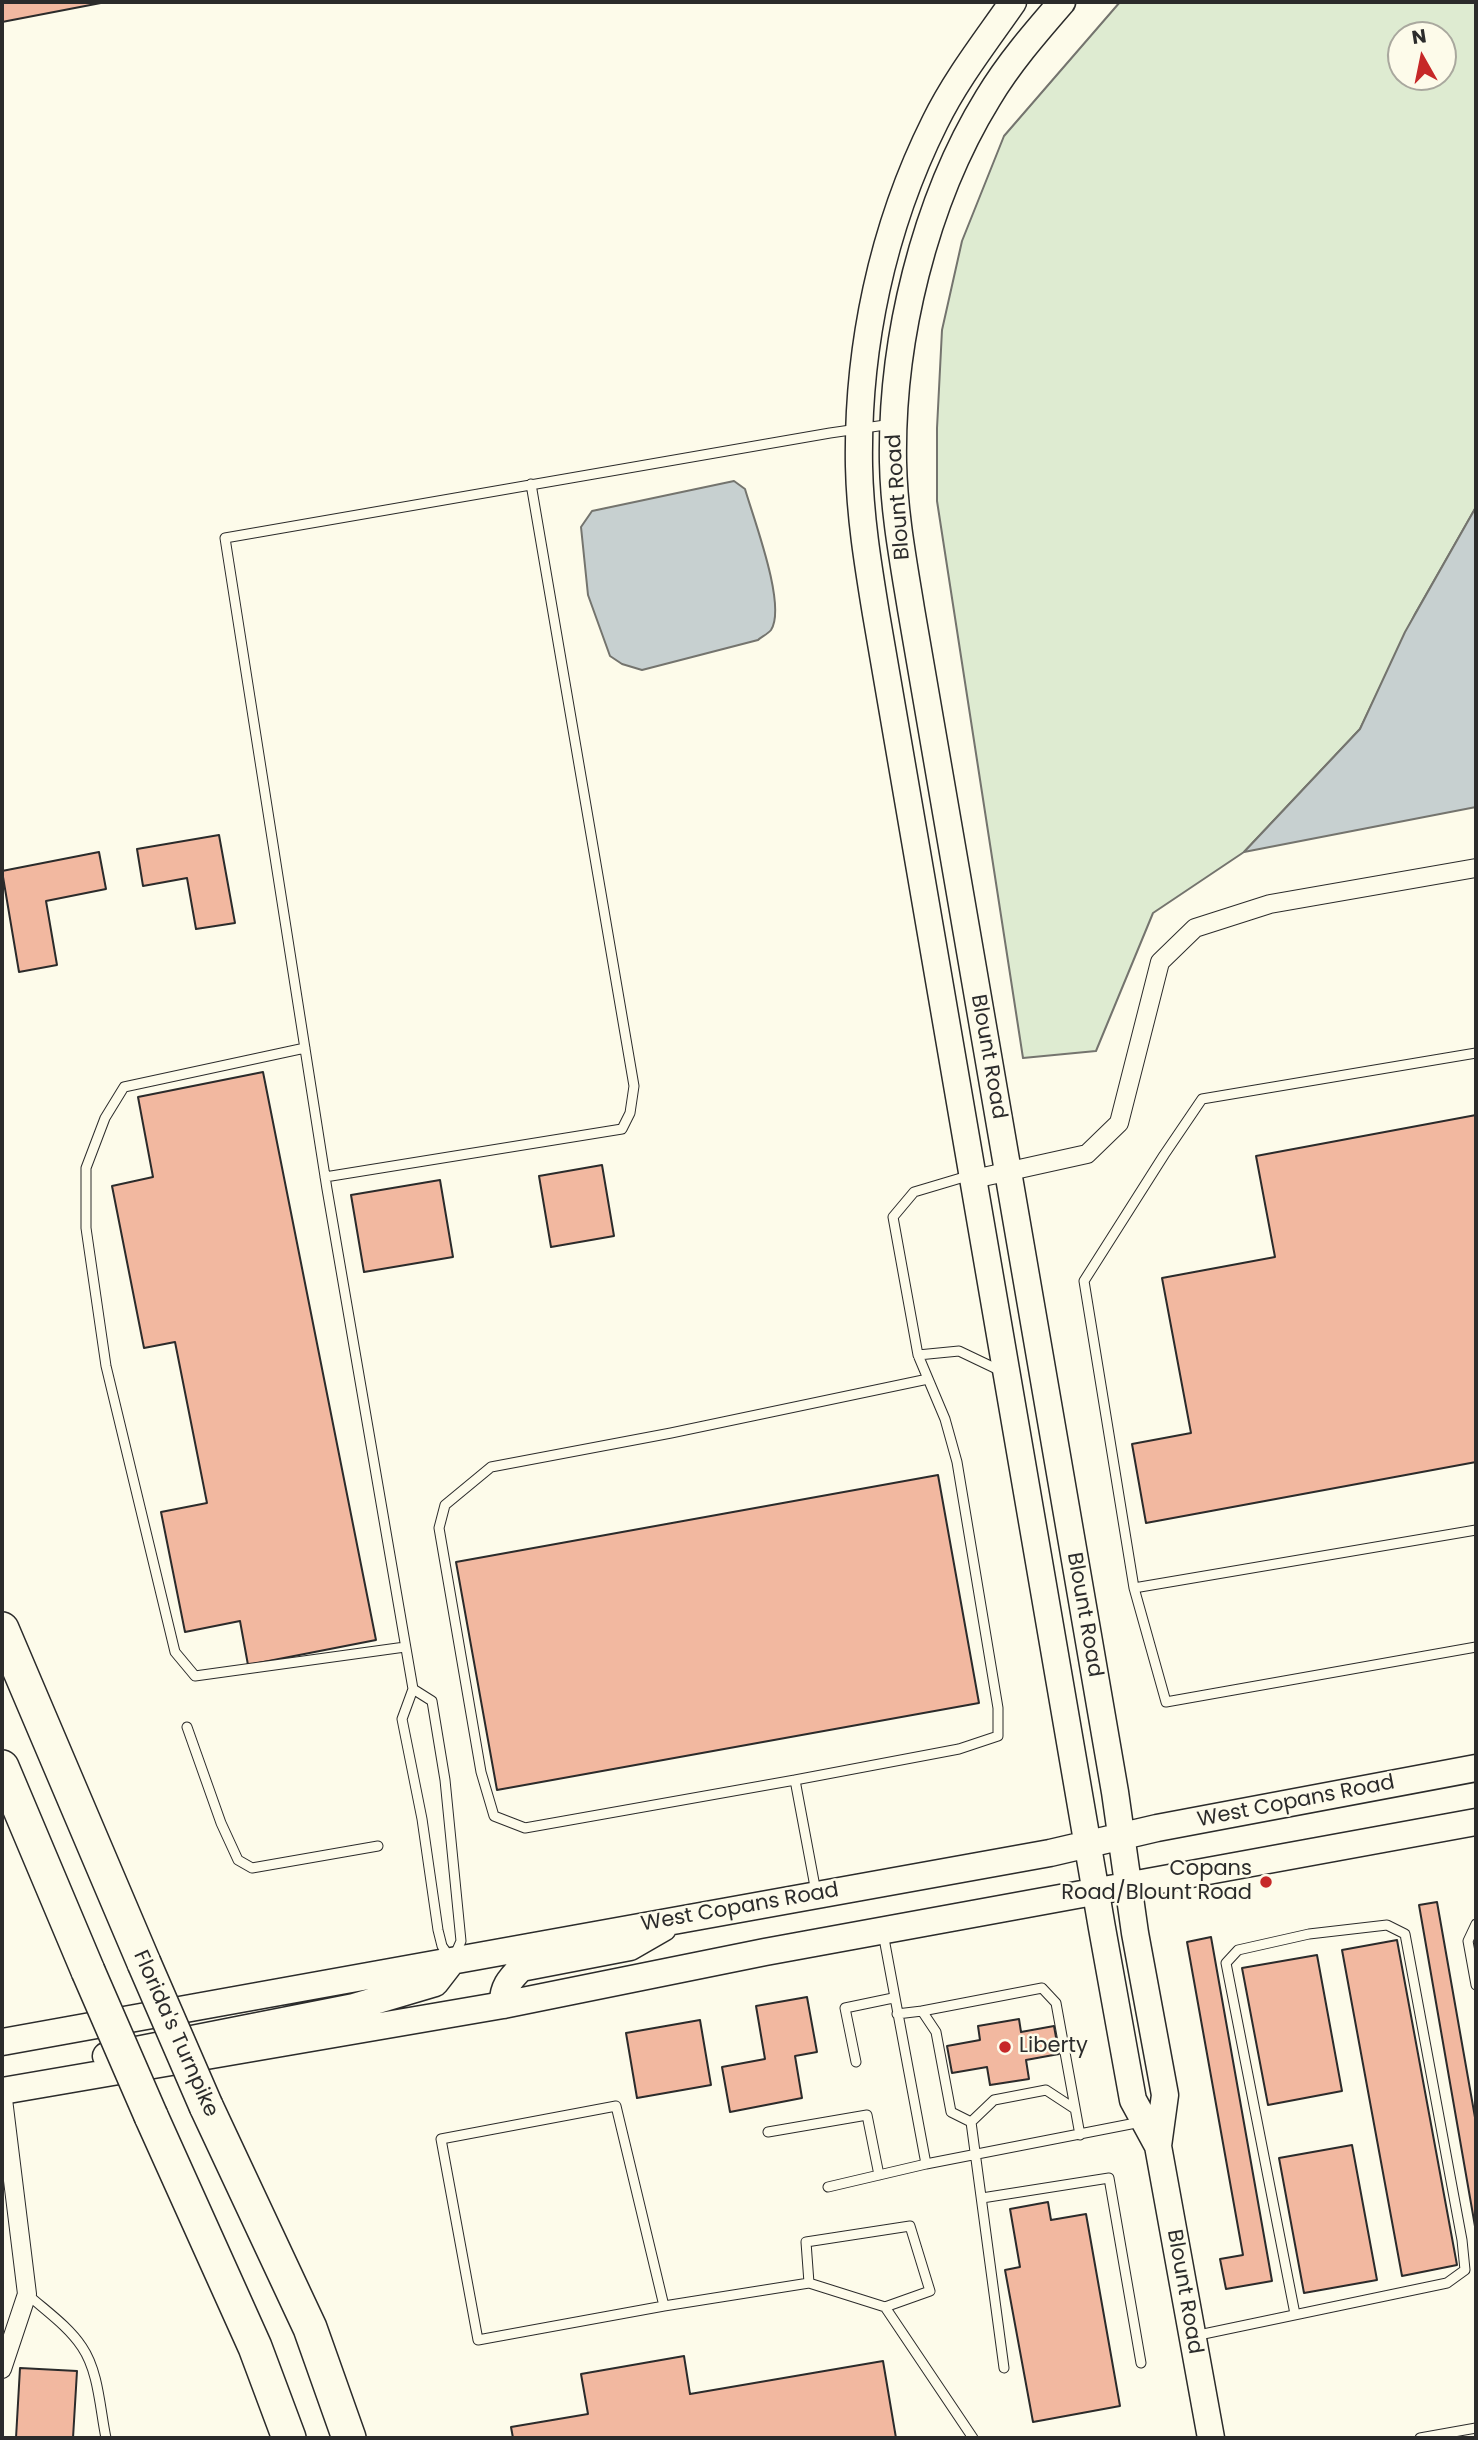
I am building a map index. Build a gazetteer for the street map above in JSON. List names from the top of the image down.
{
  "streets": {
    "highway": ["Florida's Turnpike"],
    "street": ["Blount Road", "West Copans Road"]
  },
  "crossings": [
    ["Blount Road", "West Copans Road"]
  ],
  "places": ["Copans Road/Blount Road", "Liberty"],
  "north": "top"
}
